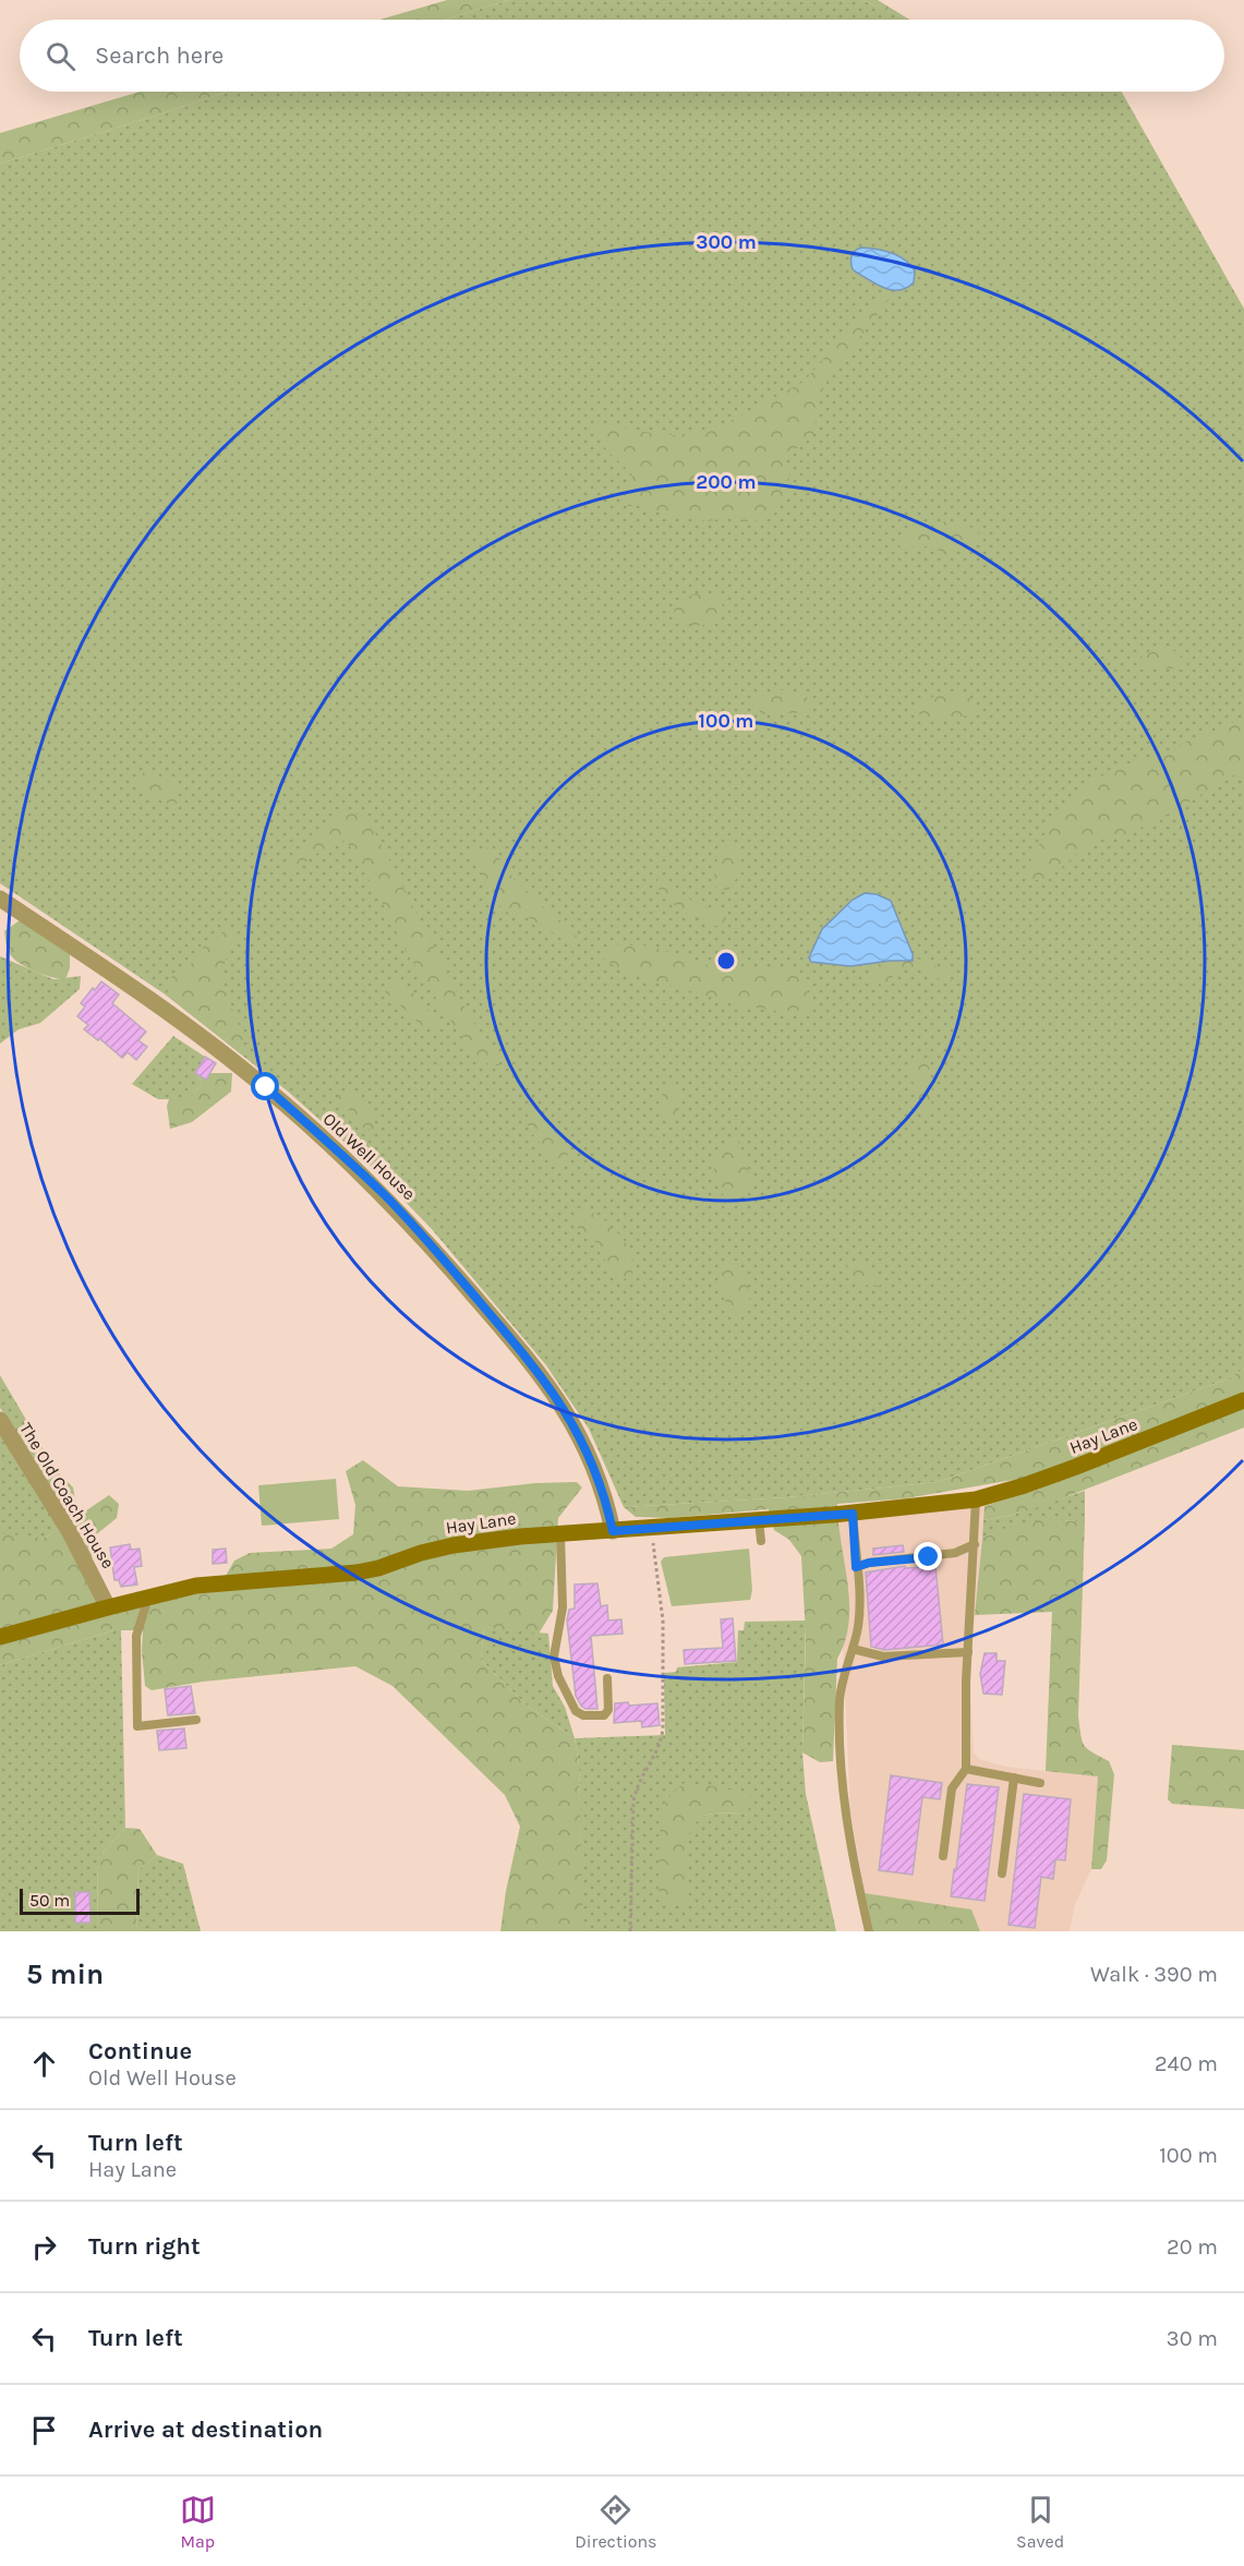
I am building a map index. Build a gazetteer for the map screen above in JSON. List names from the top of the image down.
{
  "streets": {
    "street": ["Old Well House", "Hay Lane", "The Old Coach House"]
  },
  "crossings": [
    ["Old Well House", "Hay Lane"],
    ["Hay Lane", "The Old Coach House"]
  ],
  "scale_bar": "50 m",
  "page": {
    "search": "Search here",
    "scale": "50 m",
    "heading": ["5 min", "Walk · 390 m"],
    "list": [
      ["Continue", "Old Well House", "240 m"],
      ["Turn left", "Hay Lane", "100 m"],
      ["Turn right", "20 m"],
      ["Turn left", "30 m"],
      "Arrive at destination"
    ],
    "nav": ["Map", "Directions", "Saved"]
  },
  "rings": ["300 m", "200 m", "100 m"]
}
